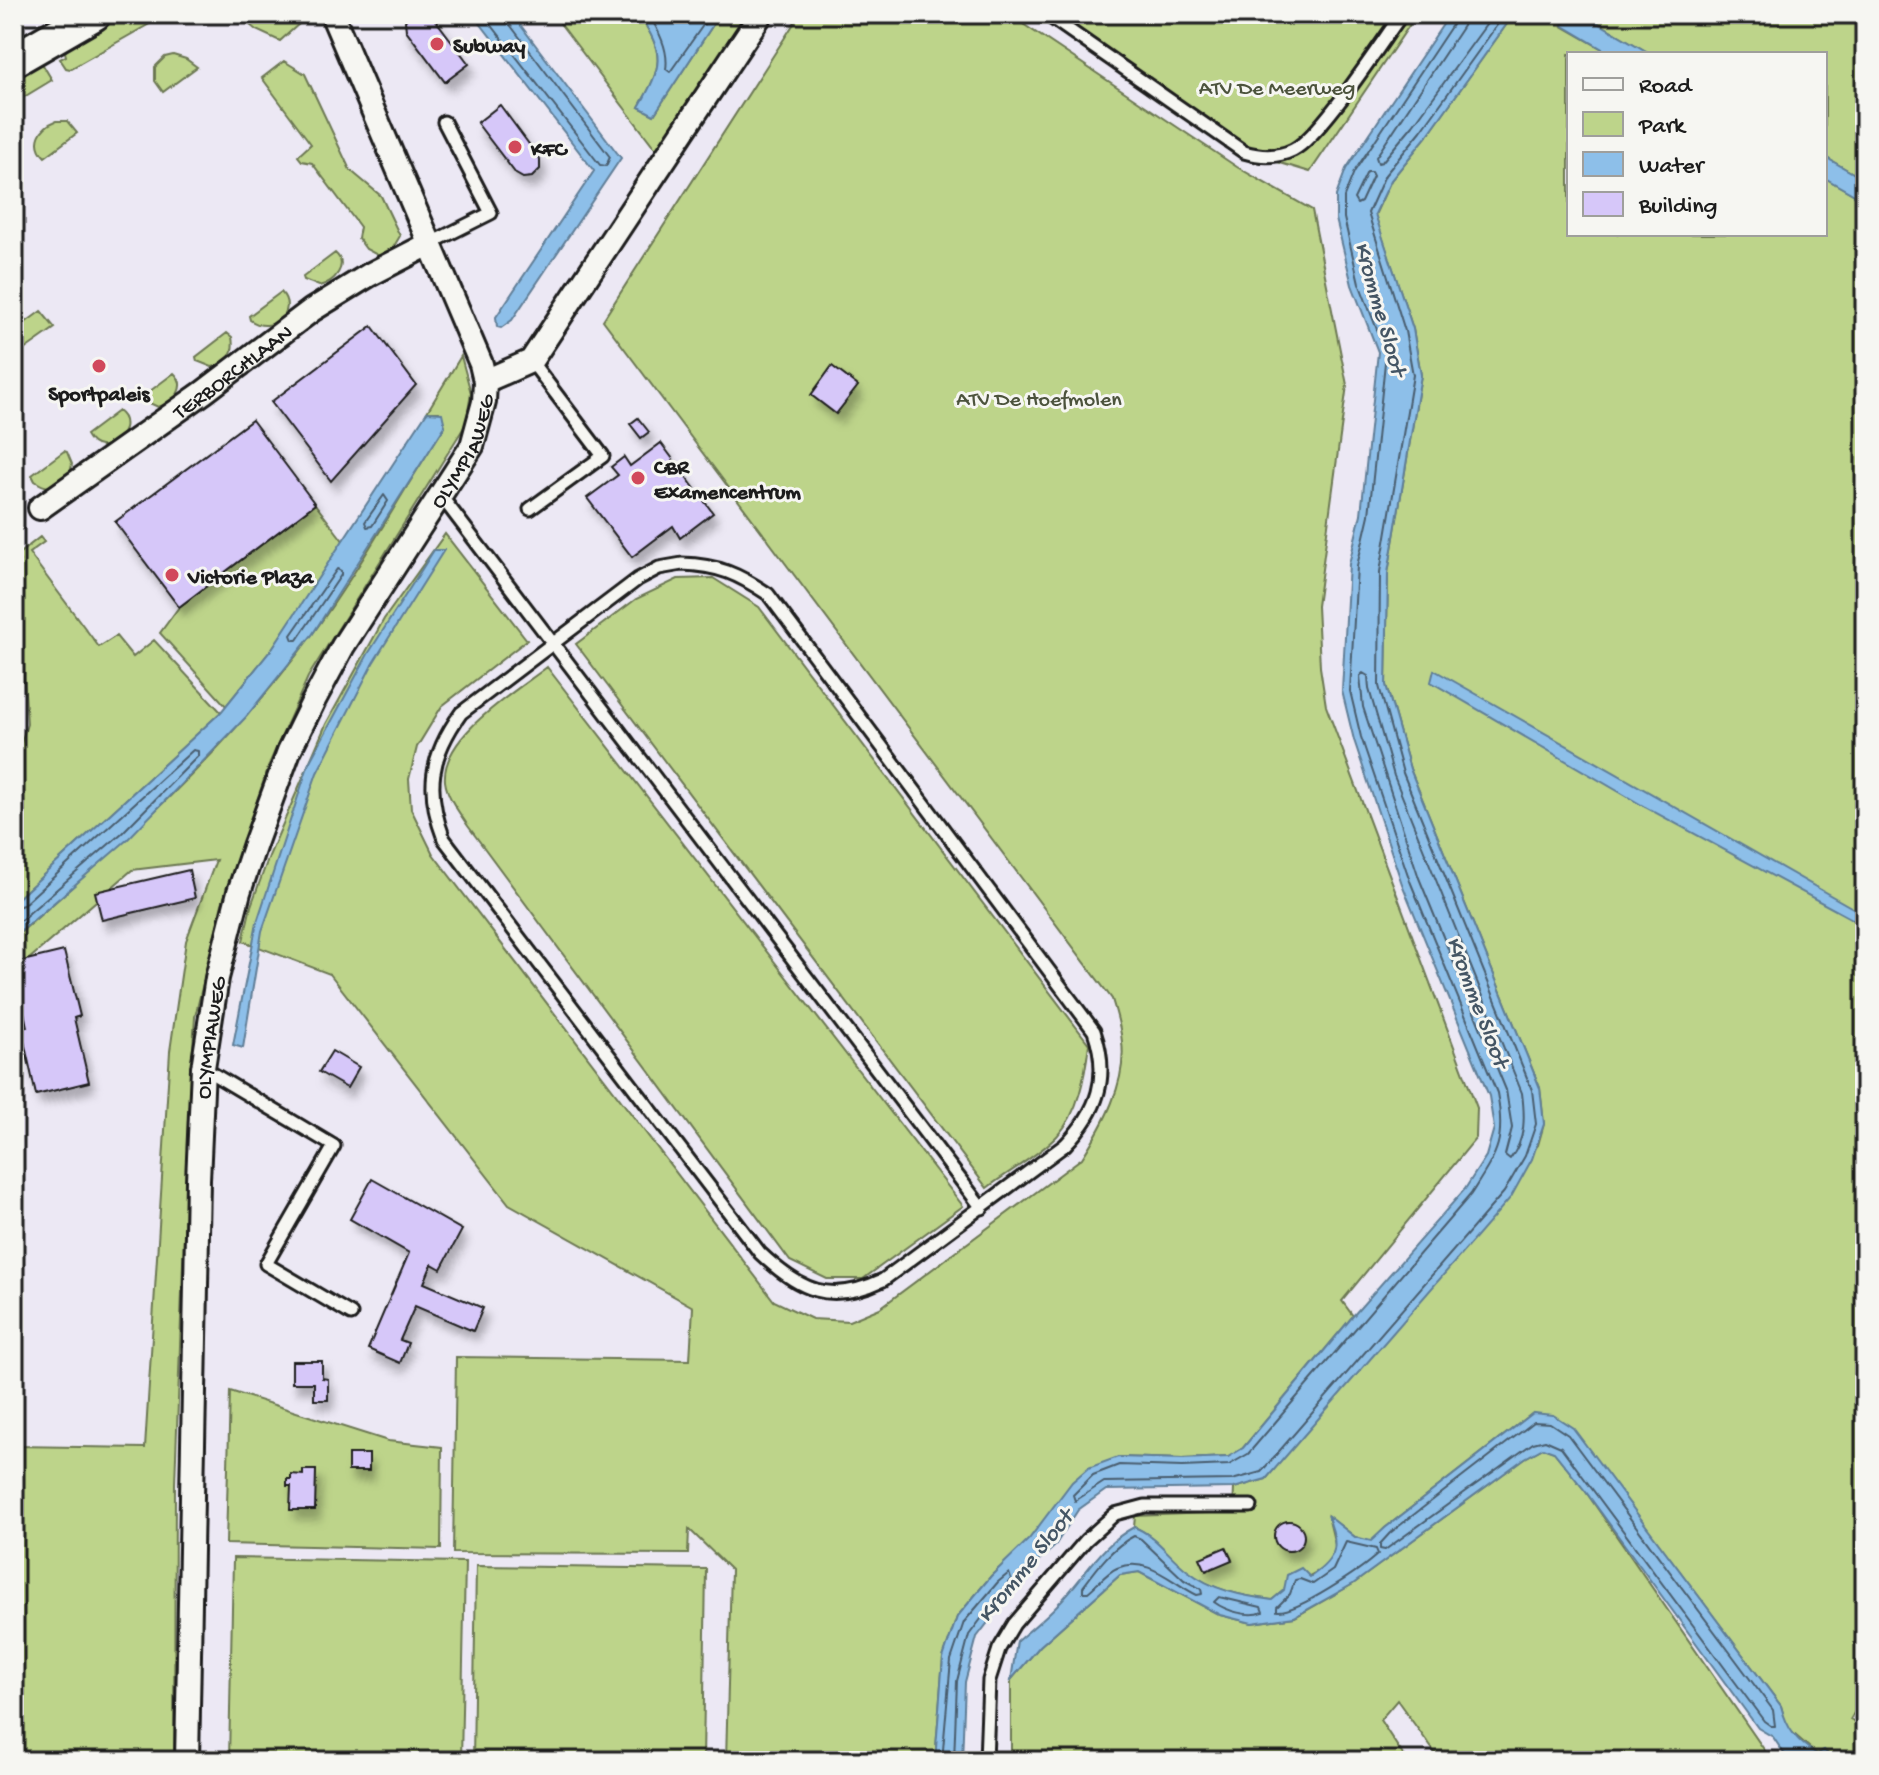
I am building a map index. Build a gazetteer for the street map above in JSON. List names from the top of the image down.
{
  "streets": {
    "street": ["TERBORCHLAAN", "OLYMPIAWEG"]
  },
  "crossings": [
    ["TERBORCHLAAN", "OLYMPIAWEG"]
  ],
  "water": ["Kromme Sloot"],
  "parks": ["ATV De Meerweg", "ATV De Hoefmolen"],
  "places": [
    "Subway",
    "KFC",
    "Sportpaleis",
    "CBR Examencentrum",
    "Victorie Plaza"
  ],
  "legend": [
    "Road",
    "Park",
    "Water",
    "Building"
  ]
}
